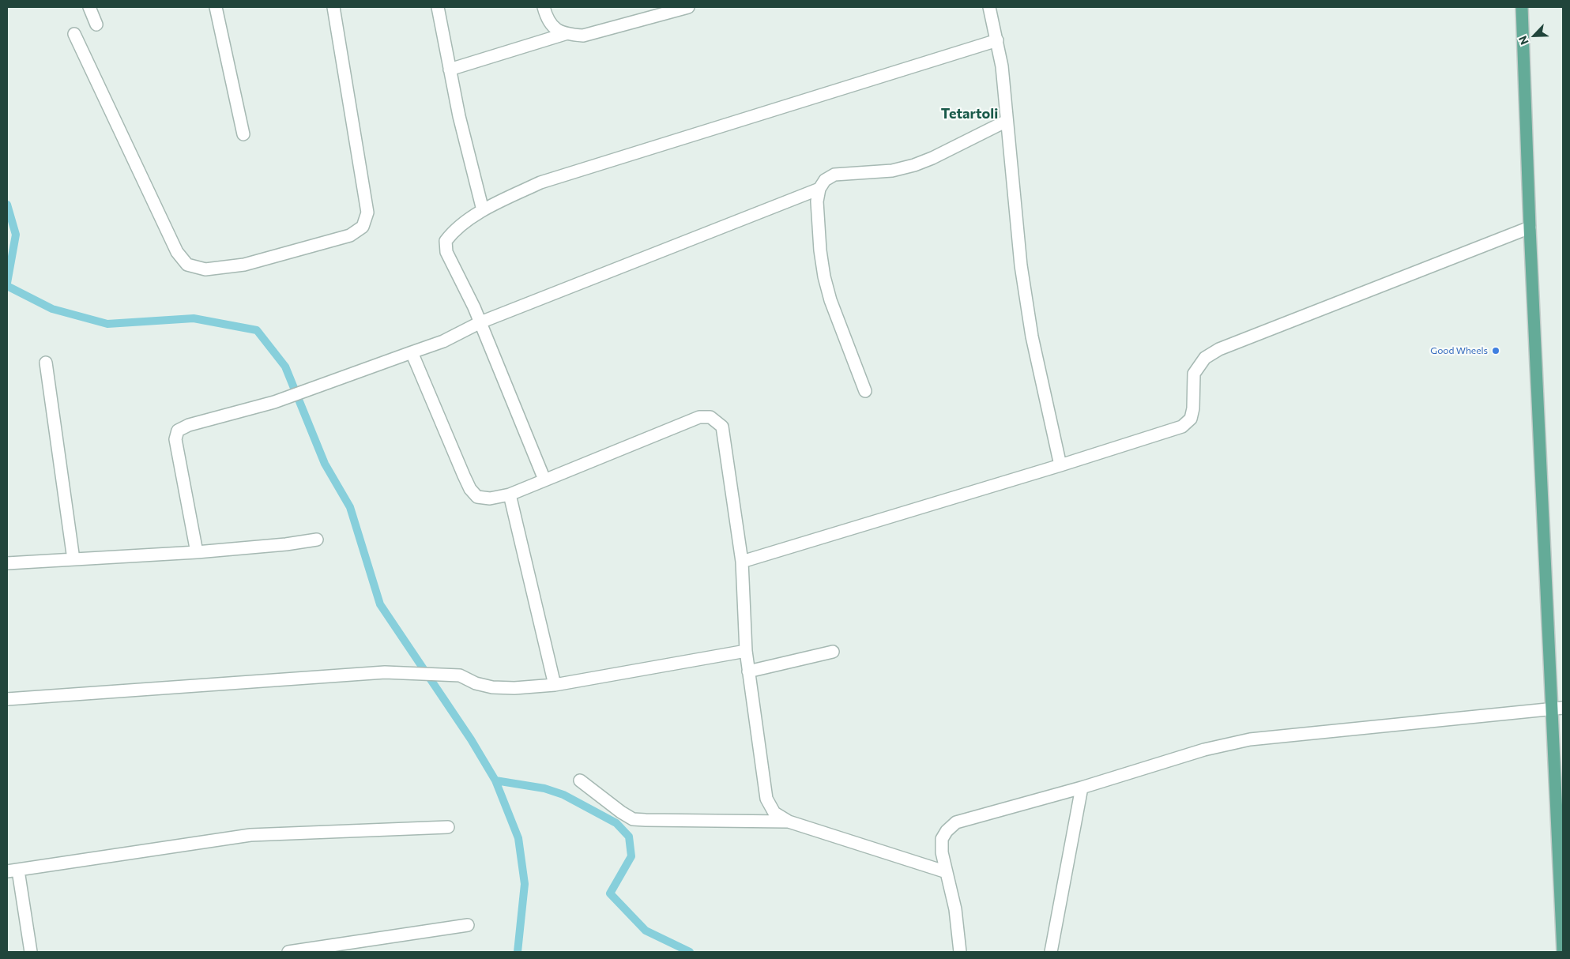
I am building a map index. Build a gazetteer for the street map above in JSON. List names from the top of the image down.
{
  "districts": ["Tetartoli"],
  "places": ["Good Wheels"],
  "north": "bottom left"
}
